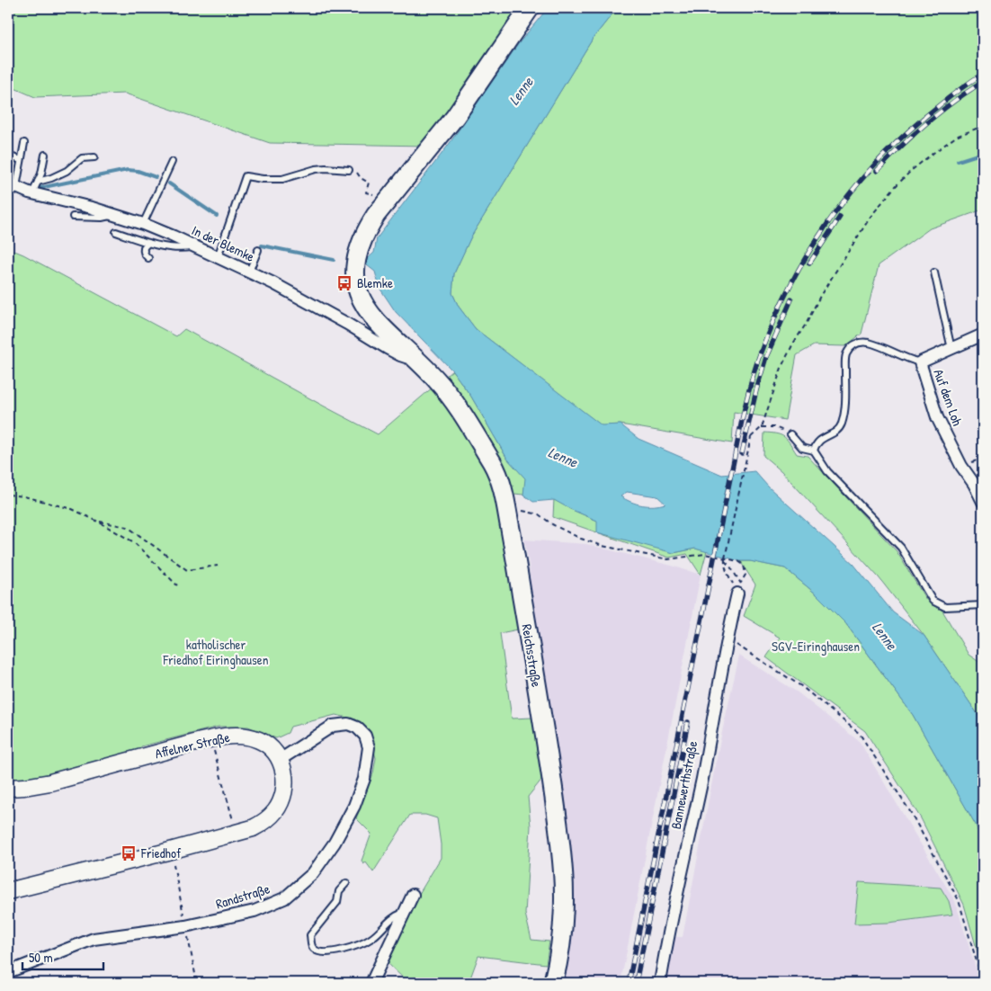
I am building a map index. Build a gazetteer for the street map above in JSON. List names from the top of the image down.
{
  "streets": {
    "main road": ["Reichsstraße", "Affelner Straße"],
    "street": [
      "In der Blemke",
      "Auf dem Loh",
      "Bannewerthstraße",
      "Randstraße"
    ]
  },
  "crossings": [
    ["In der Blemke", "Reichsstraße"],
    ["Affelner Straße", "Randstraße"]
  ],
  "water": ["Lenne"],
  "parks": ["katholischer Friedhof Eiringhausen", "SGV-Eiringhausen"],
  "places": {
    "bus stop": ["Blemke", "Friedhof"]
  },
  "scale_bar": "50 m"
}
